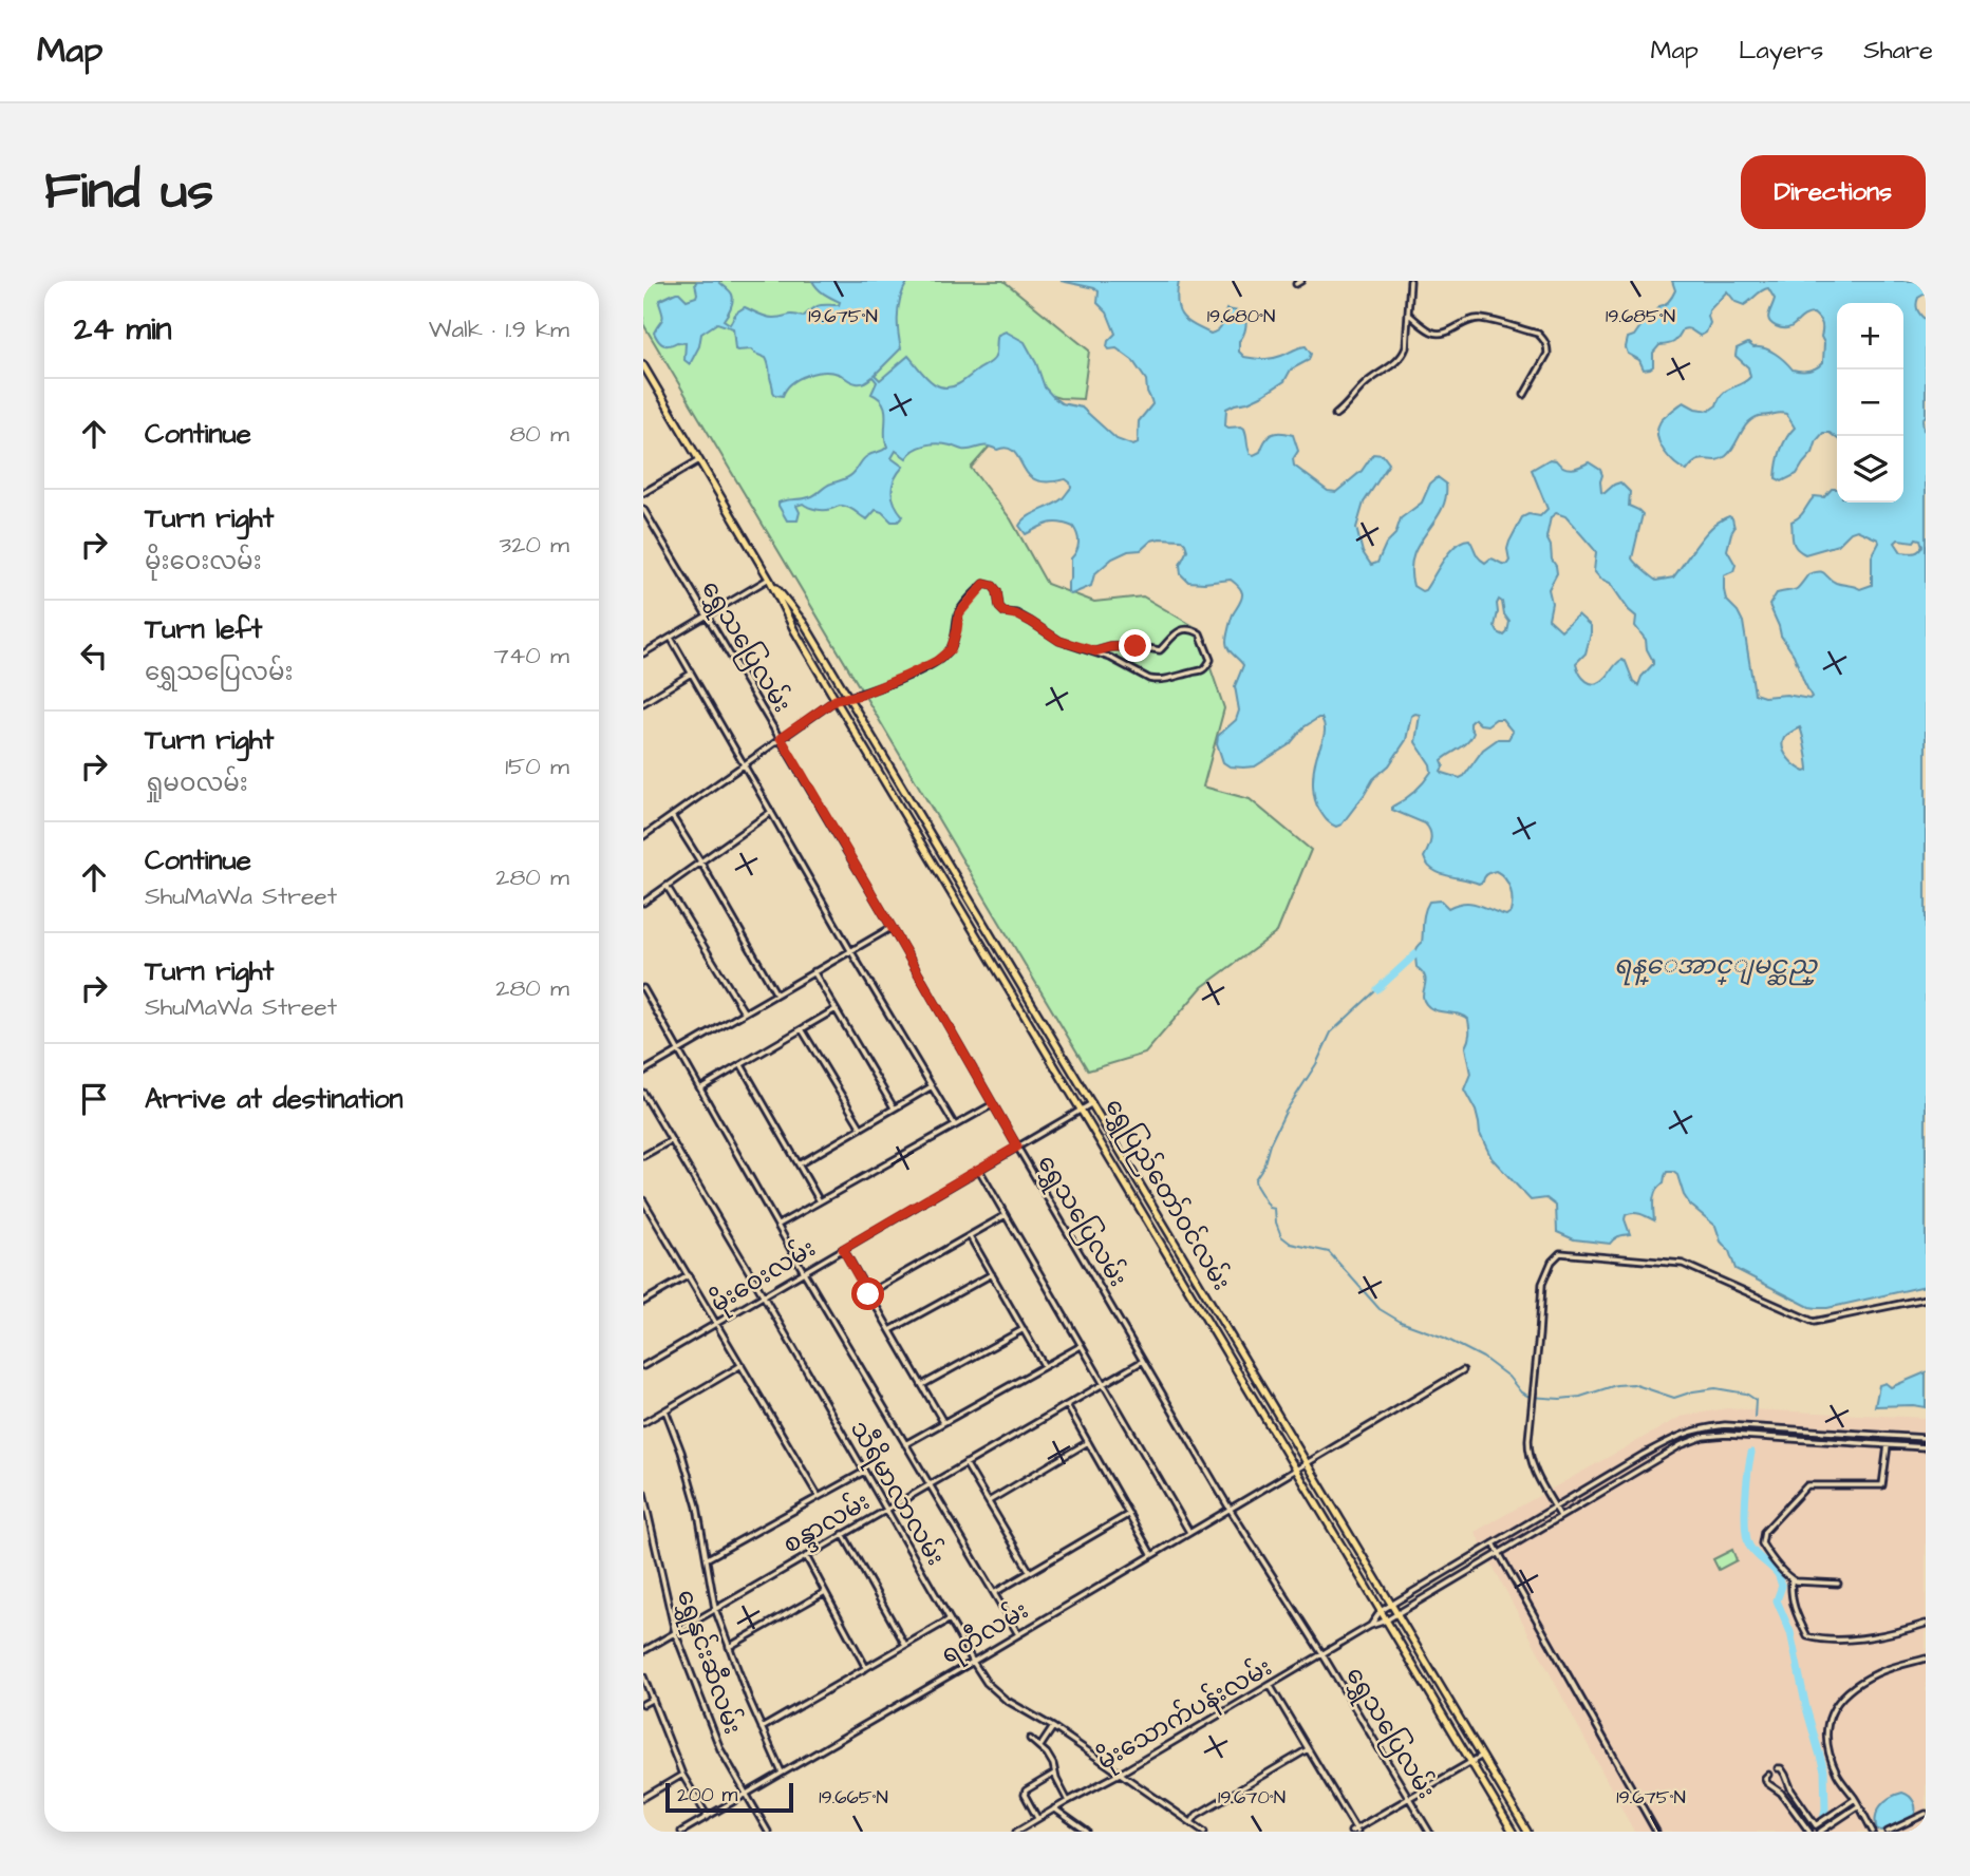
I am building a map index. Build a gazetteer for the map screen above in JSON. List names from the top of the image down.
{
  "streets": {
    "main road": ["ရွှေပြည်တော်ဝင်လမ်း"],
    "street": [
      "ရွှေသပြေလမ်း",
      "မိုးဝေးလမ်း",
      "သီရိမာလာလမ်း",
      "စန္ဒာလမ်း",
      "ရတီလမ်း",
      "ရွှေနှင်းဆီလမ်း",
      "မိုးသောက်ပန်းလမ်း"
    ]
  },
  "crossings": [
    ["ရွှေသပြေလမ်း", "မိုးဝေးလမ်း"],
    ["ရွှေသပြေလမ်း", "စန္ဒာလမ်း"],
    ["ရွှေသပြေလမ်း", "ရတီလမ်း"],
    ["ရွှေသပြေလမ်း", "မိုးသောက်ပန်းလမ်း"],
    ["ရွှေပြည်တော်ဝင်လမ်း", "မိုးဝေးလမ်း"],
    ["ရွှေပြည်တော်ဝင်လမ်း", "ရတီလမ်း"],
    ["မိုးဝေးလမ်း", "သီရိမာလာလမ်း"],
    ["သီရိမာလာလမ်း", "စန္ဒာလမ်း"],
    ["သီရိမာလာလမ်း", "ရတီလမ်း"],
    ["သီရိမာလာလမ်း", "မိုးသောက်ပန်းလမ်း"],
    ["စန္ဒာလမ်း", "ရွှေနှင်းဆီလမ်း"],
    ["ရတီလမ်း", "ရွှေနှင်းဆီလမ်း"]
  ],
  "water": ["ရန္ေအာင္ျမင္ဆည္"],
  "scale_bar": "200 m",
  "page": {
    "header": "Map",
    "nav": ["Map", "Layers", "Share"],
    "buttons": "Directions",
    "title": "Find us",
    "heading": ["24 min", "Walk · 1.9 km"],
    "map_buttons": ["+", "−"],
    "list": [
      ["Continue", "80 m"],
      ["Turn right", "မိုးဝေးလမ်း", "320 m"],
      ["Turn left", "ရွှေသပြေလမ်း", "740 m"],
      ["Turn right", "ရှုမဝလမ်း", "150 m"],
      ["Continue", "ShuMaWa Street", "280 m"],
      ["Turn right", "ShuMaWa Street", "280 m"],
      "Arrive at destination"
    ],
    "scale": "200 m"
  },
  "coordinates": [
    "19.675°N",
    "19.680°N",
    "19.685°N",
    "19.665°N",
    "19.670°N"
  ]
}
